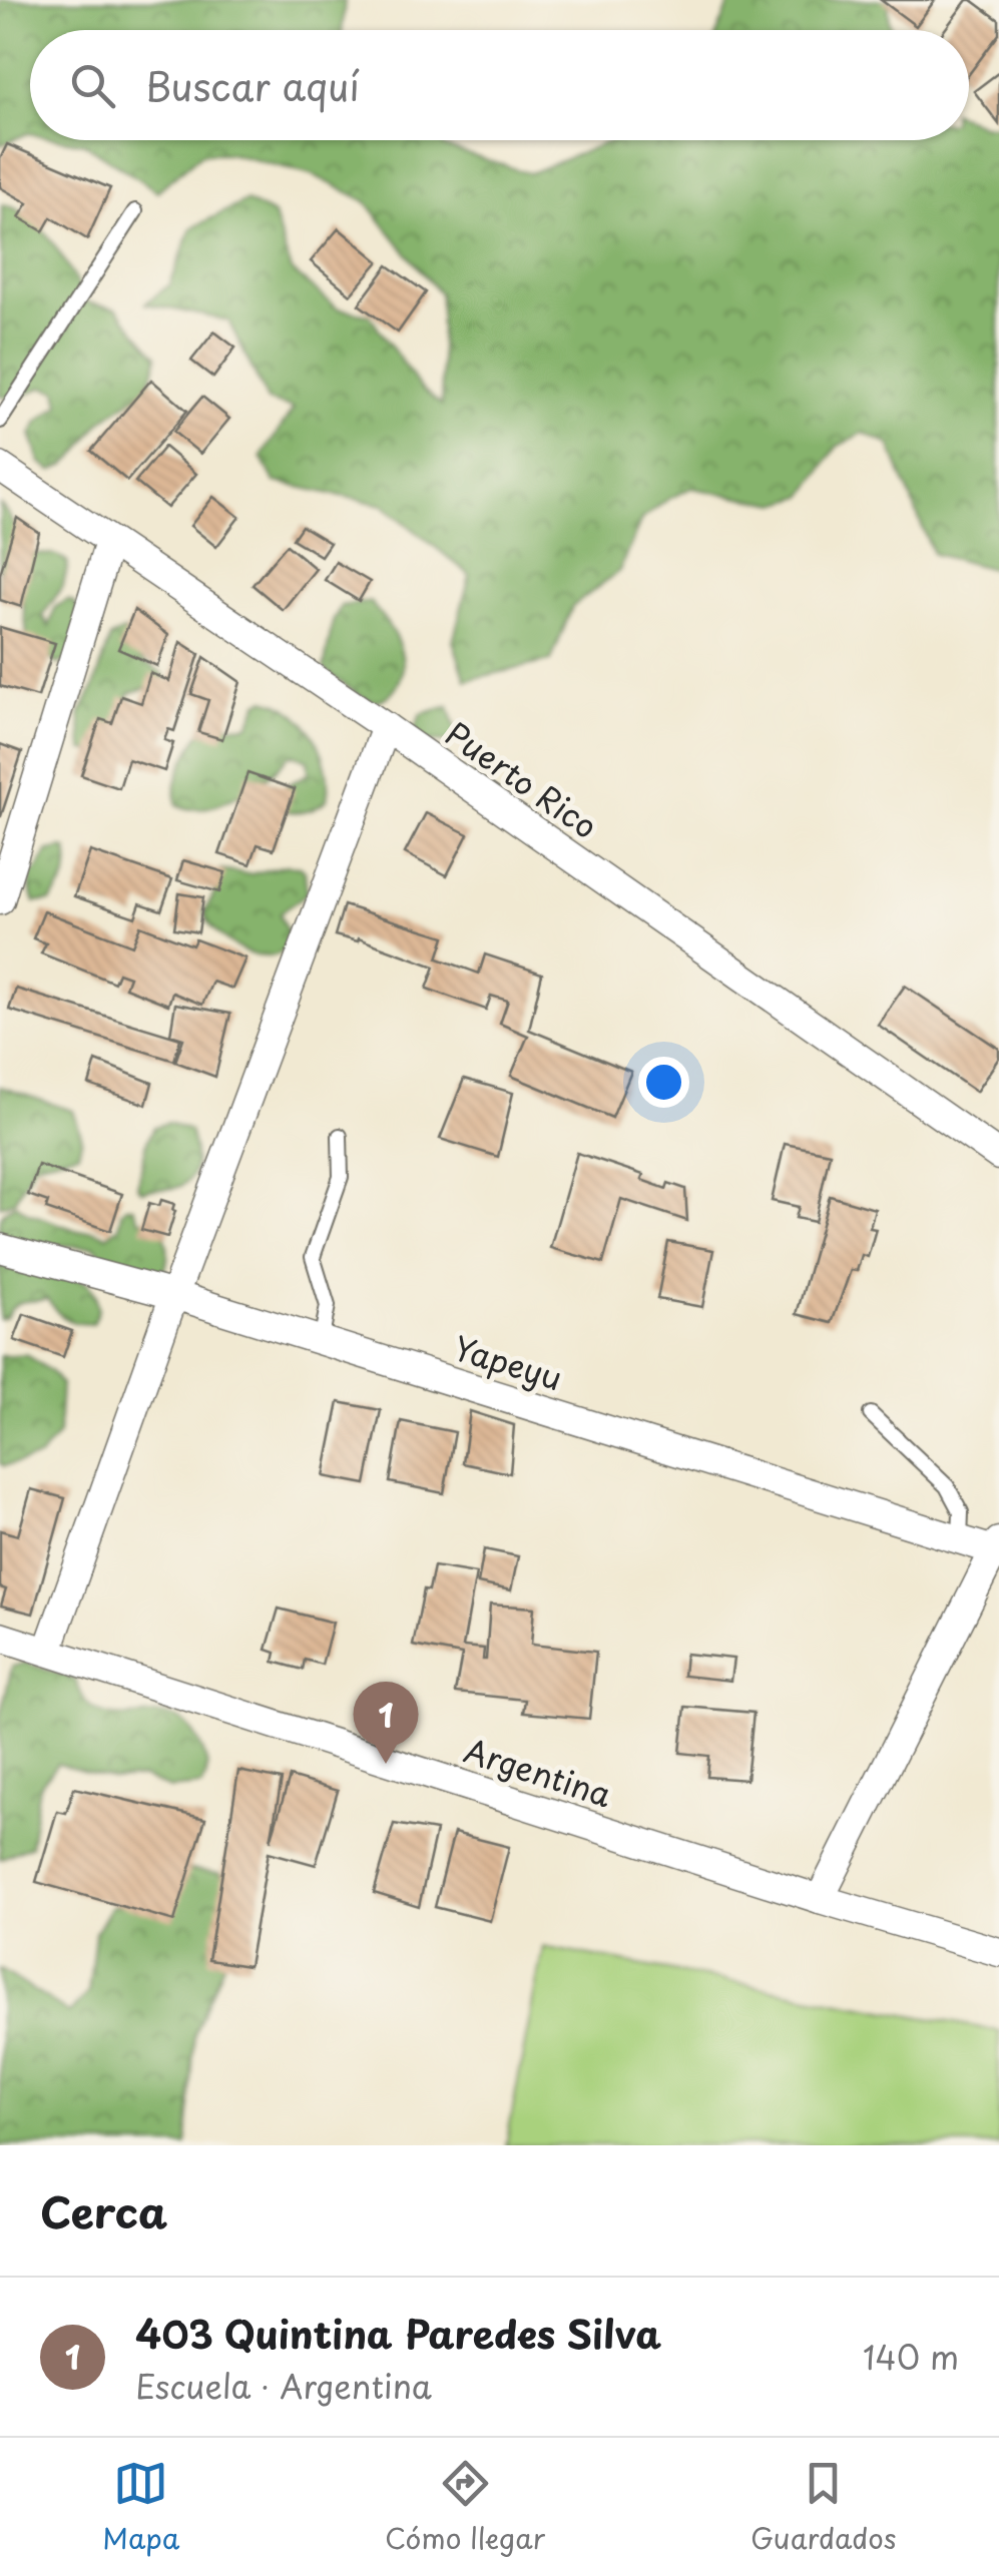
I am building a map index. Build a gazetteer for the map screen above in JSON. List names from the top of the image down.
{
  "streets": {
    "street": ["Puerto Rico", "Yapeyu", "Argentina"]
  },
  "page": {
    "search": "Buscar aquí",
    "pins": "1",
    "heading": "Cerca",
    "list": [
      {
        "mark": "1",
        "name": "403 Quintina Paredes Silva",
        "note": "Escuela · Argentina",
        "value": "140 m"
      }
    ],
    "nav": ["Mapa", "Cómo llegar", "Guardados"]
  }
}
